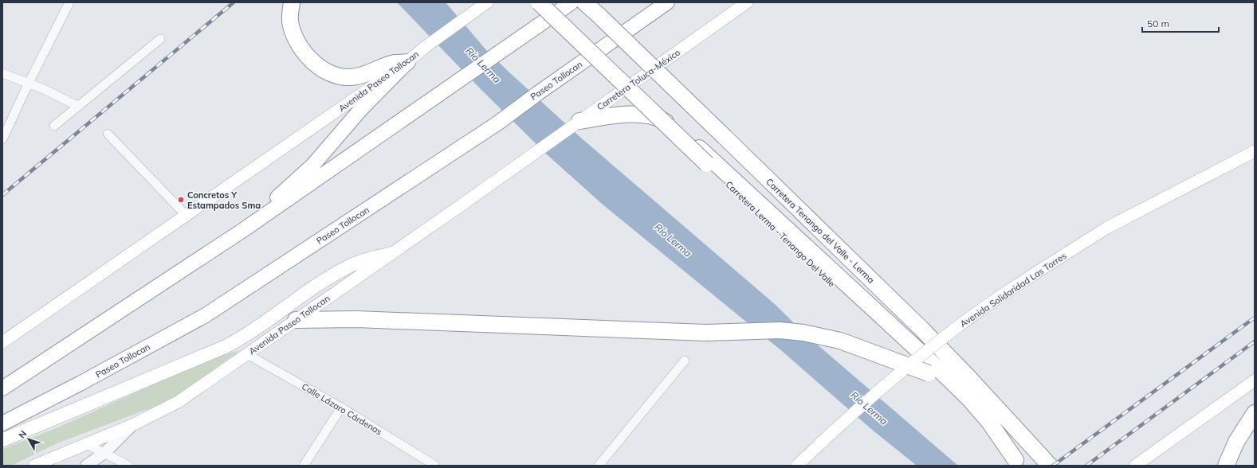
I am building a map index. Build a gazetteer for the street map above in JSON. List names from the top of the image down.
{
  "streets": {
    "highway": ["Paseo Tollocan", "Carretera Tenango del Valle - Lerma", "Carretera Lerma - Tenango Del Valle"],
    "main road": ["Carretera Toluca-México", "Avenida Paseo Tollocan", "Avenida Solidaridad Las Torres"],
    "street": ["Calle Lázaro Cárdenas"]
  },
  "crossings": [
    ["Carretera Toluca-México", "Avenida Paseo Tollocan"],
    ["Avenida Paseo Tollocan", "Calle Lázaro Cárdenas"]
  ],
  "water": ["Río Lerma"],
  "places": ["Concretos Y Estampados Sma"],
  "scale_bar": "50 m",
  "north": "top left"
}
